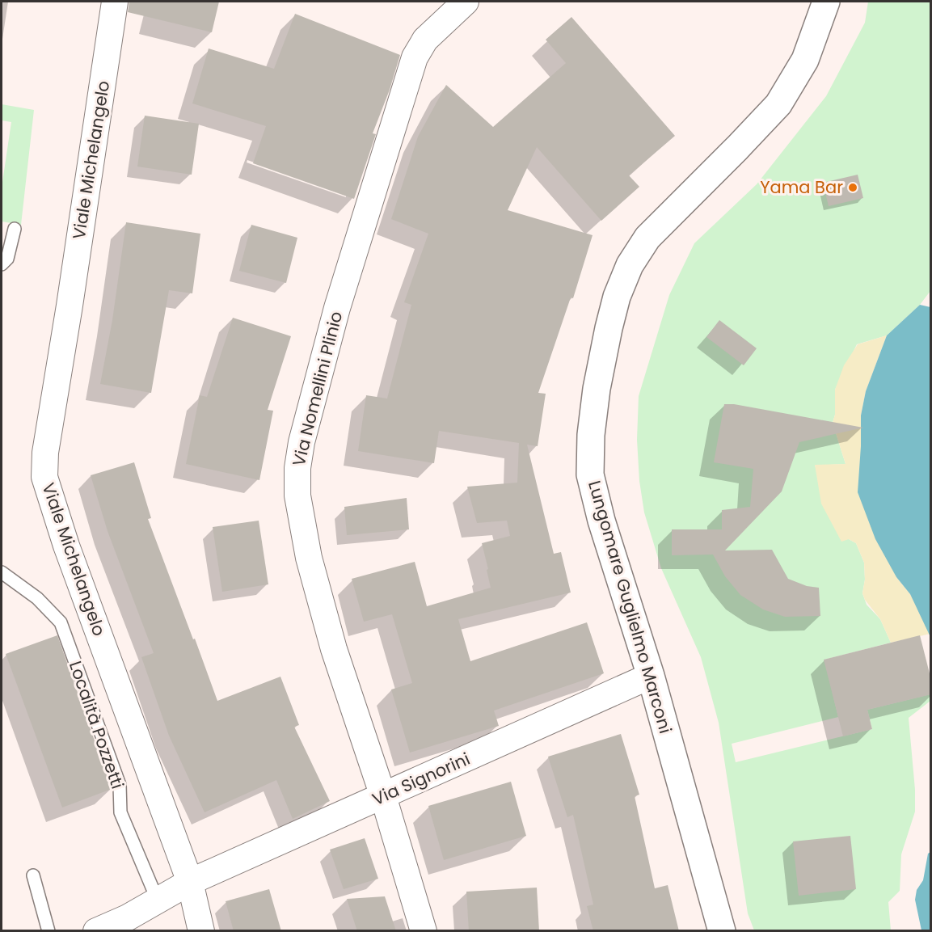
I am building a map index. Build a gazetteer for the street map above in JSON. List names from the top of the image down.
{
  "streets": {
    "street": [
      "Viale Michelangelo",
      "Via Nomellini Plinio",
      "Lungomare Guglielmo Marconi",
      "Via Signorini"
    ],
    "lane": ["Località Pozzetti"]
  },
  "crossings": [
    ["Viale Michelangelo", "Via Signorini"],
    ["Via Nomellini Plinio", "Via Signorini"],
    ["Lungomare Guglielmo Marconi", "Via Signorini"]
  ],
  "places": ["Yama Bar"]
}
